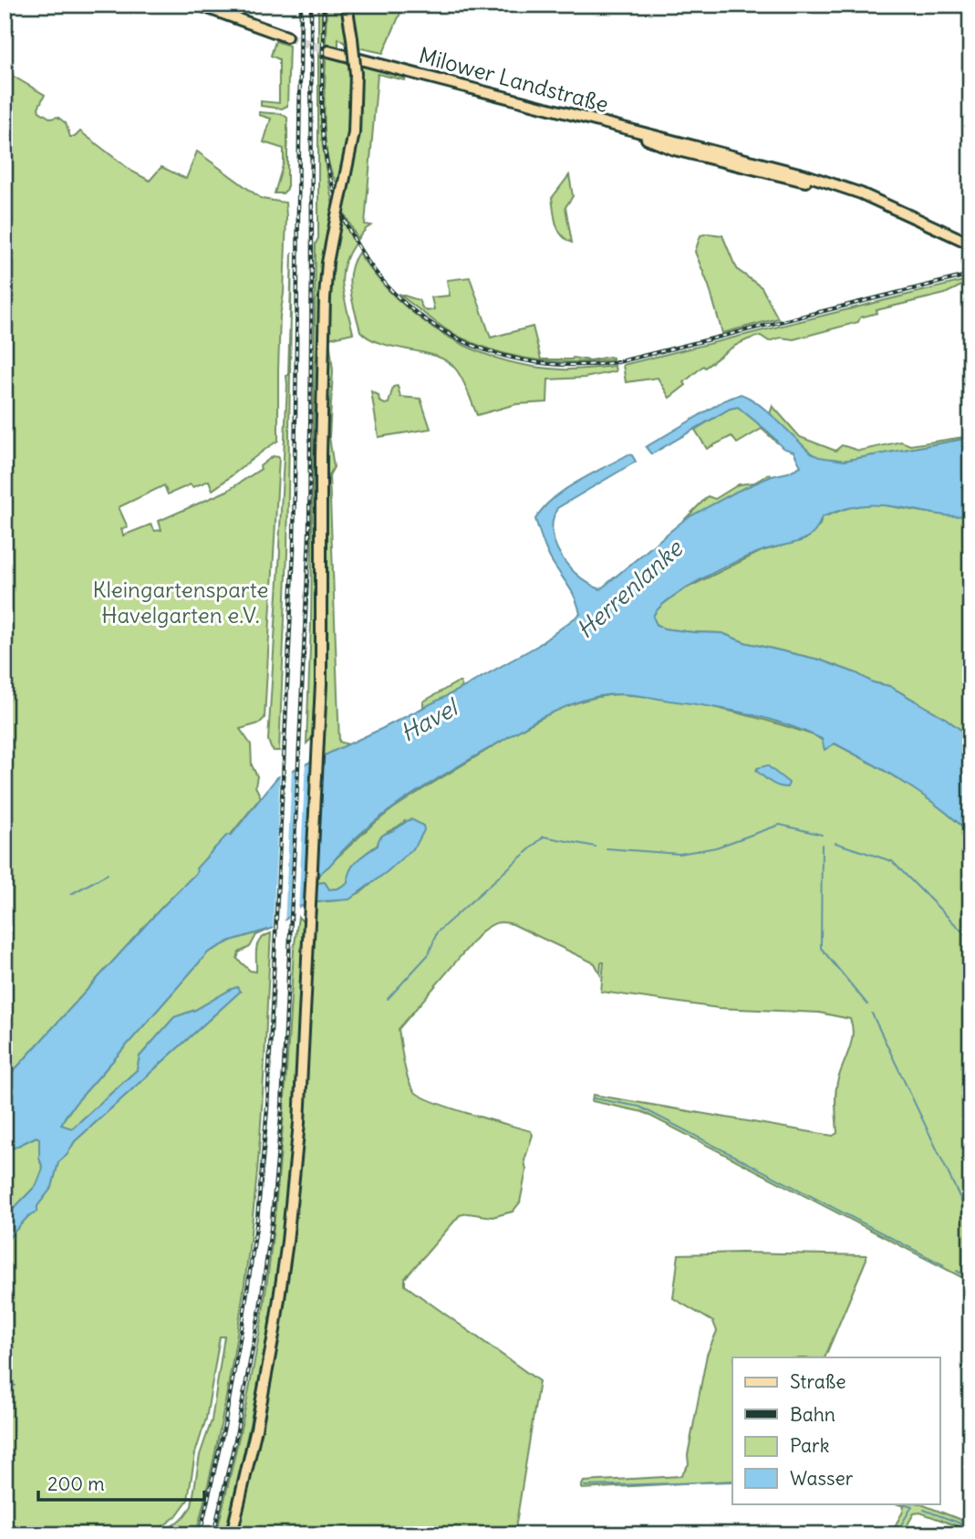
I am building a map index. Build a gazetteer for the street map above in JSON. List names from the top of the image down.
{
  "streets": {
    "main road": ["Milower Landstraße"]
  },
  "water": ["Herrenlanke", "Havel"],
  "parks": ["Kleingartensparte Havelgarten e.V."],
  "legend": [
    "Straße",
    "Bahn",
    "Park",
    "Wasser"
  ],
  "scale_bar": "200 m"
}
